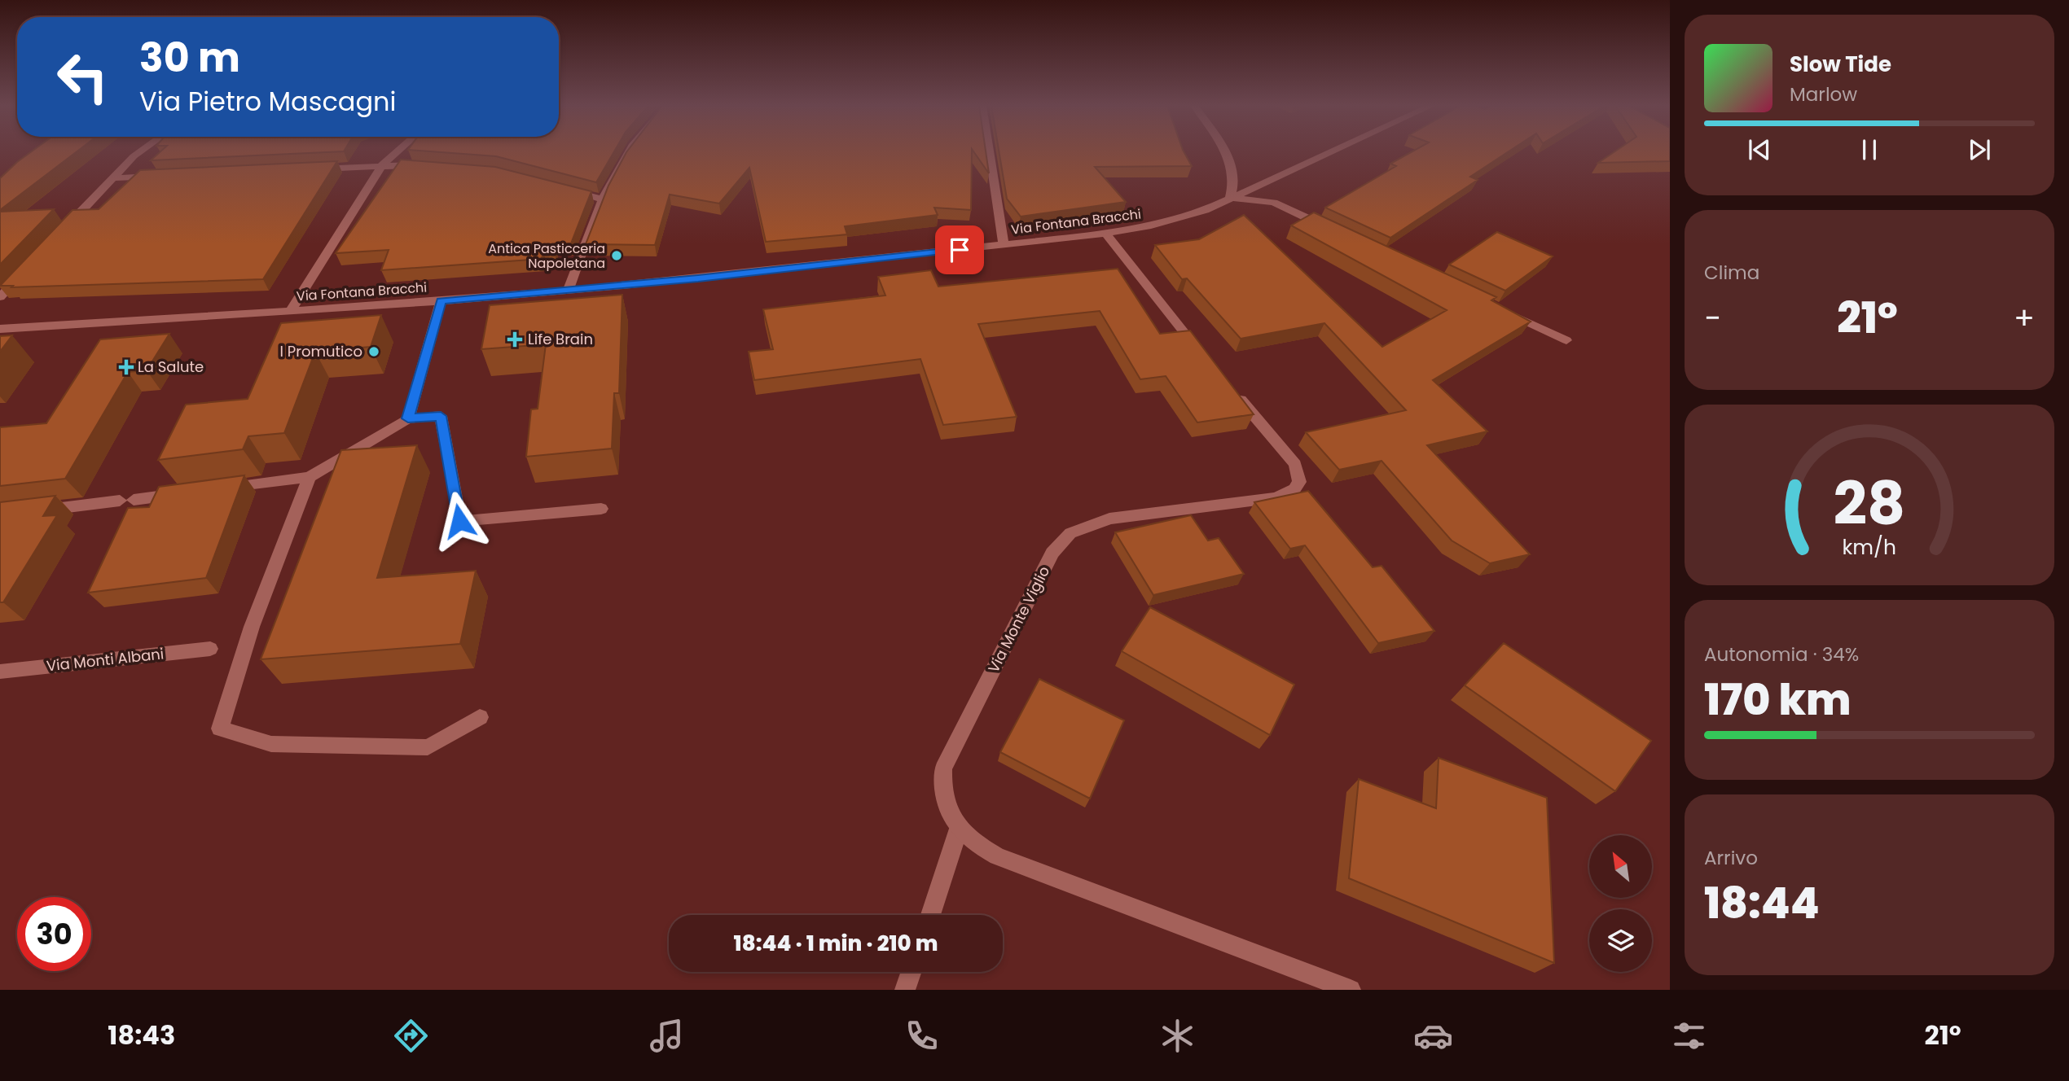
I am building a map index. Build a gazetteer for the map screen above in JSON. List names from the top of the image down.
{
  "streets": {
    "street": ["Via Fontana Bracchi", "Via Monte Viglio", "Via Monti Albani"]
  },
  "places": {
    "other": ["Antica Pasticceria Napoletana", "I Promutico"],
    "health": ["Life Brain", "La Salute"]
  },
  "north": "top left",
  "page": {
    "turn": ["30 m", "Via Pietro Mascagni"],
    "song": ["Slow Tide", "Marlow"],
    "tile": [
      "Clima",
      ["Autonomia · 34%", "170 km"],
      ["Arrivo", "18:44"]
    ],
    "heat": ["−", "21°", "+"],
    "limit": "30",
    "trip": "18:44 · 1 min · 210 m",
    "tabs": ["18:43", "21°"],
    "gauge": ["28", "km/h"]
  }
}
